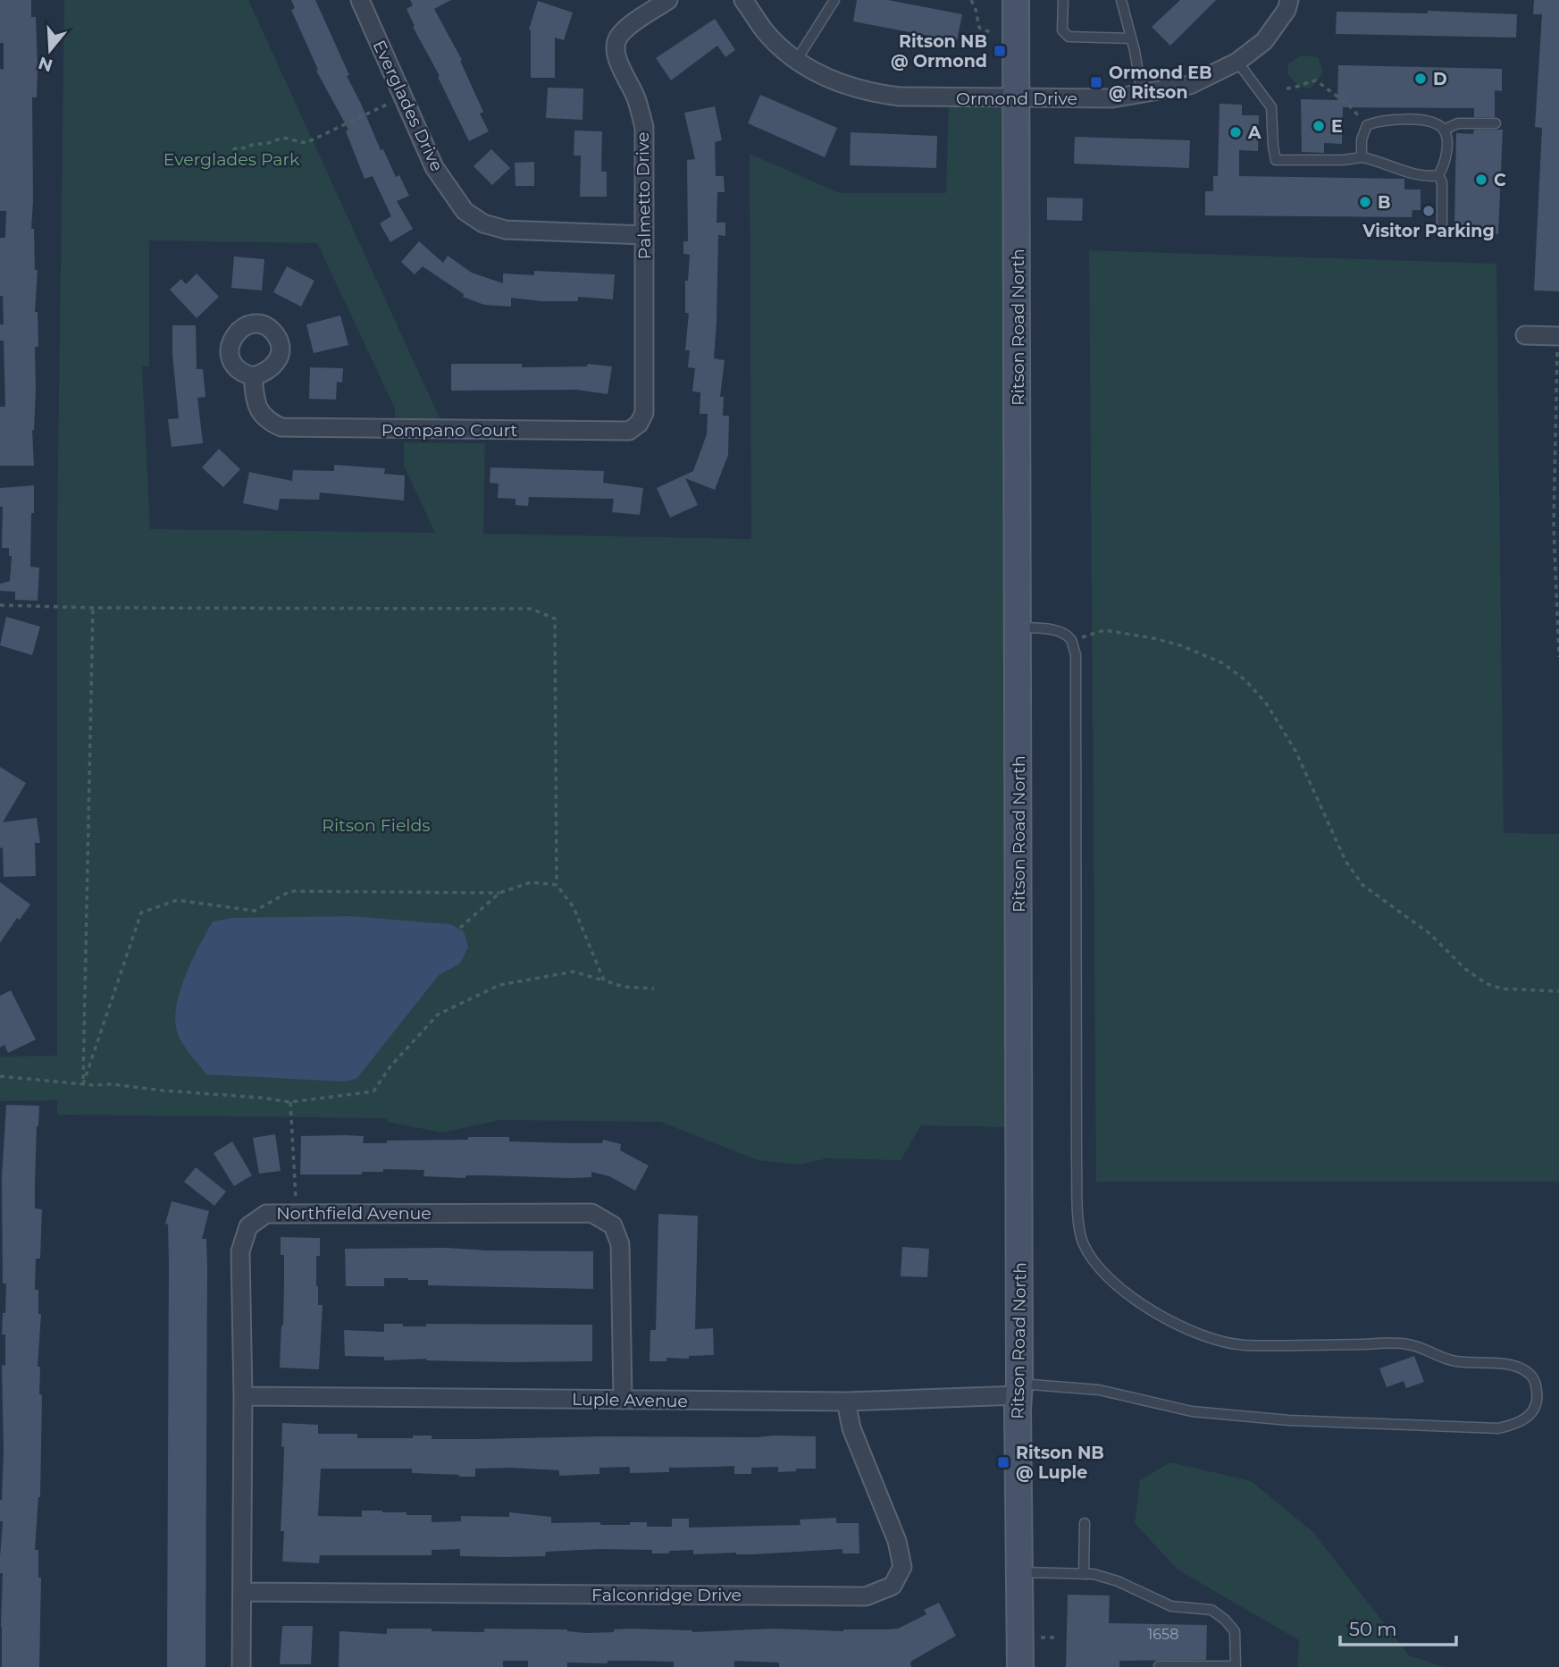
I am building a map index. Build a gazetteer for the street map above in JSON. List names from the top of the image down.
{
  "streets": {
    "main road": ["Ritson Road North"],
    "street": [
      "Ormond Drive",
      "Everglades Drive",
      "Palmetto Drive",
      "Pompano Court",
      "Northfield Avenue",
      "Luple Avenue",
      "Falconridge Drive"
    ]
  },
  "crossings": [
    ["Ormond Drive", "Ritson Road North"],
    ["Everglades Drive", "Palmetto Drive"],
    ["Palmetto Drive", "Pompano Court"],
    ["Ritson Road North", "Luple Avenue"],
    ["Northfield Avenue", "Luple Avenue"],
    ["Northfield Avenue", "Falconridge Drive"],
    ["Luple Avenue", "Falconridge Drive"]
  ],
  "parks": ["Everglades Park", "Ritson Fields"],
  "places": {
    "transit": ["Ritson NB @ Ormond", "Ormond EB @ Ritson", "Ritson NB @ Luple"],
    "other": [
      "D",
      "E",
      "A",
      "C",
      "B",
      "Visitor Parking"
    ]
  },
  "house_numbers": ["1658"],
  "scale_bar": "50 m",
  "north": "bottom"
}
